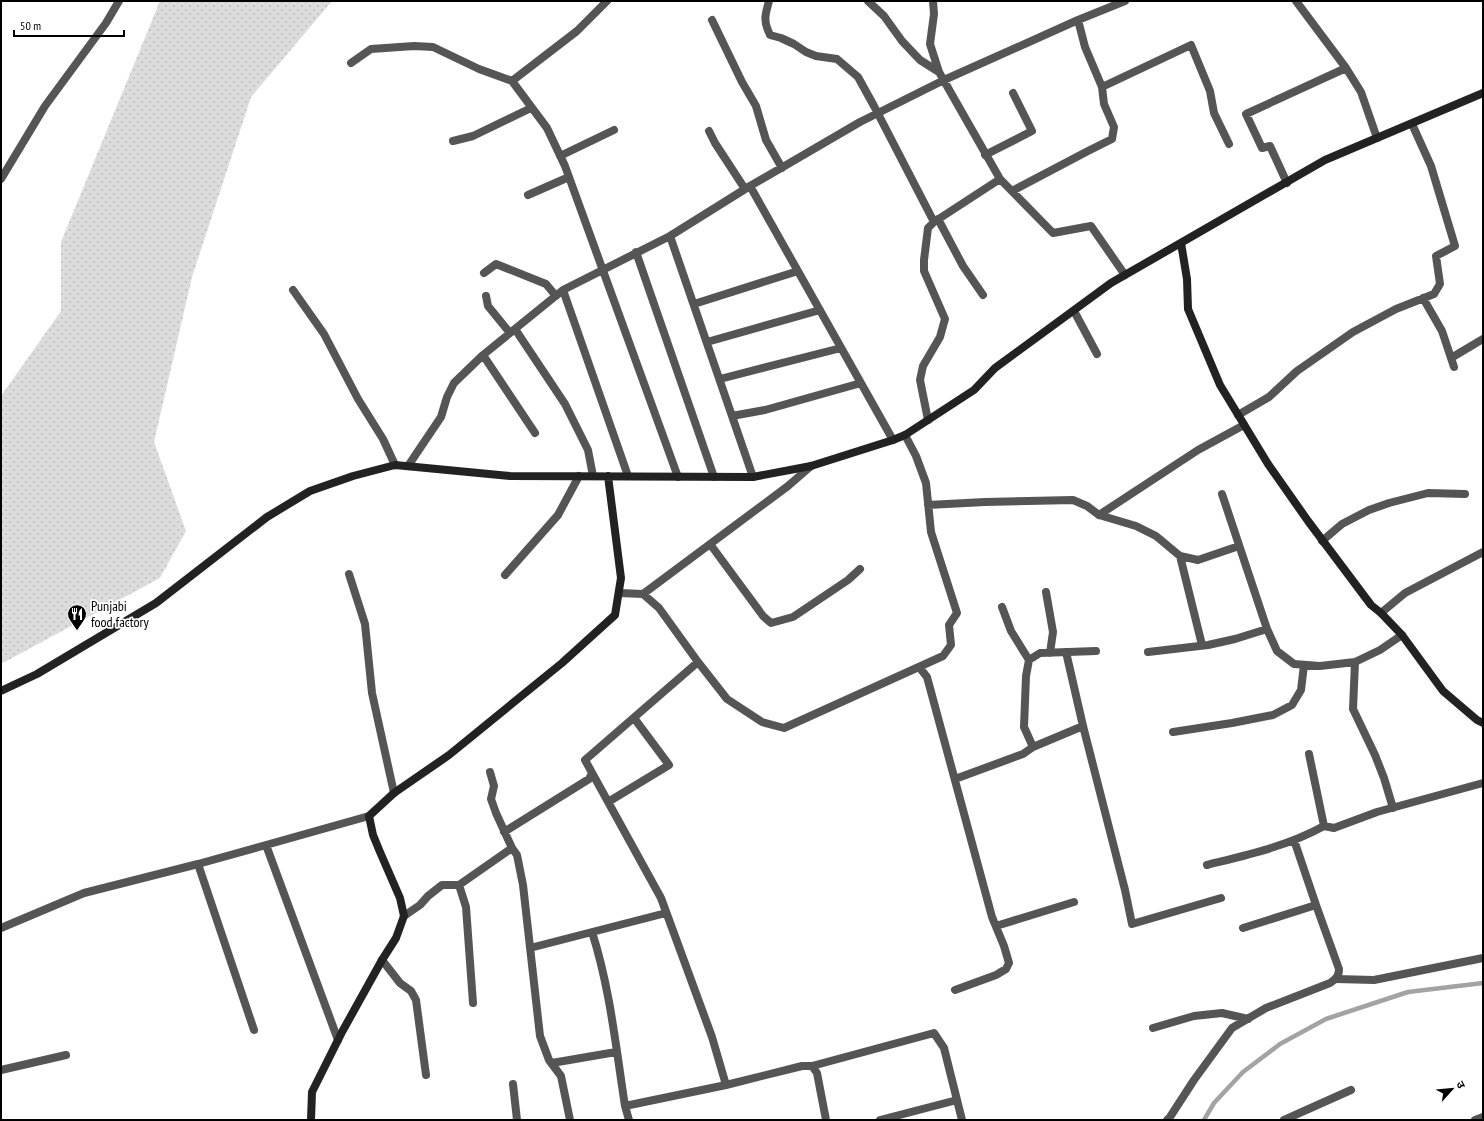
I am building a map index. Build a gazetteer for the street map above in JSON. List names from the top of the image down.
{
  "places": {
    "restaurant": ["Punjabi food factory"]
  },
  "scale_bar": "50 m",
  "north": "top right"
}
